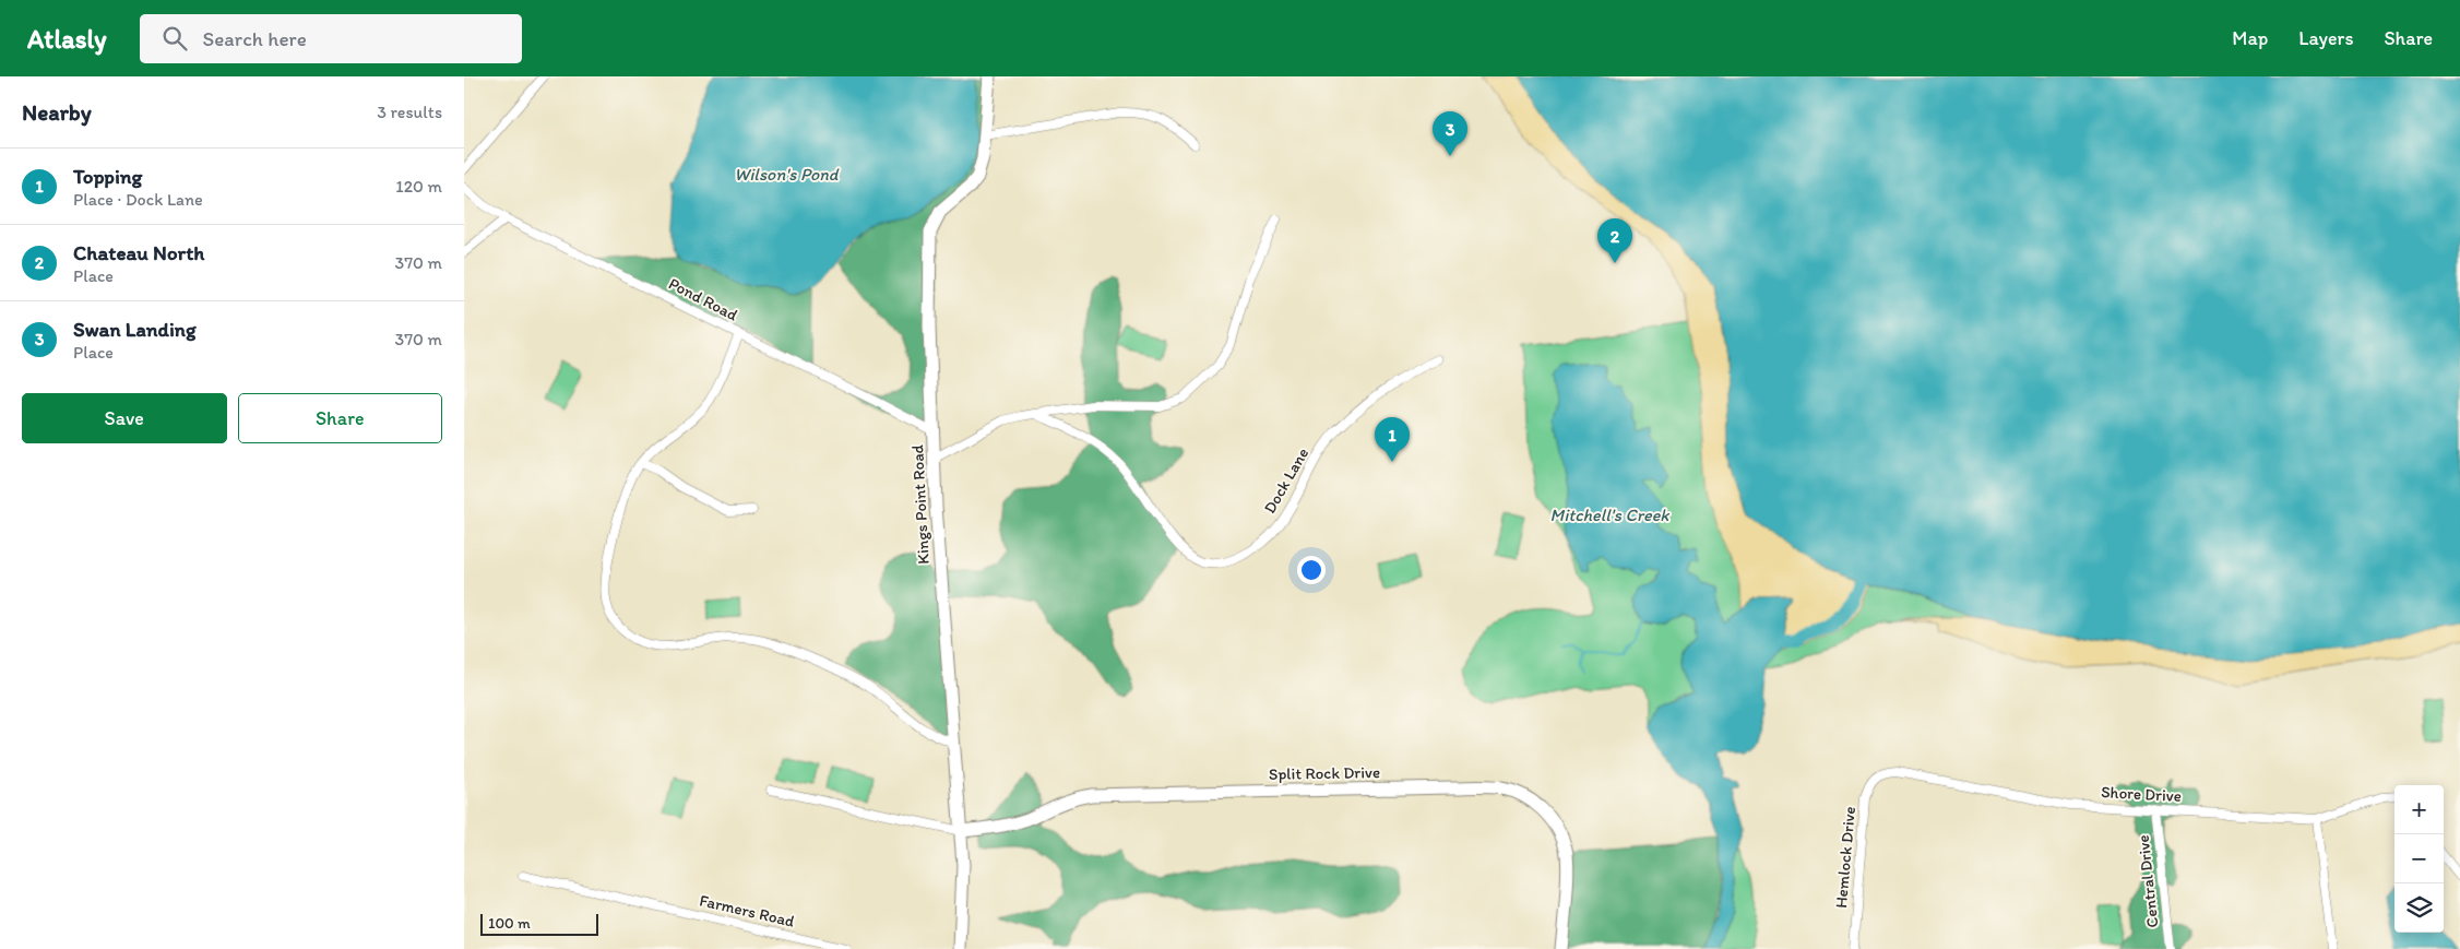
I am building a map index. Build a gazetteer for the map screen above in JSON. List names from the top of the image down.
{
  "streets": {
    "main road": ["Kings Point Road", "Split Rock Drive"],
    "street": [
      "Pond Road",
      "Dock Lane",
      "Shore Drive",
      "Hemlock Drive",
      "Central Drive",
      "Farmers Road"
    ]
  },
  "crossings": [
    ["Pond Road", "Kings Point Road"],
    ["Kings Point Road", "Split Rock Drive"],
    ["Shore Drive", "Hemlock Drive"],
    ["Shore Drive", "Central Drive"]
  ],
  "water": ["Wilson's Pond", "Mitchell's Creek"],
  "scale_bar": "100 m",
  "page": {
    "header": "Atlasly",
    "search": "Search here",
    "nav": ["Map", "Layers", "Share"],
    "heading": ["Nearby", "3 results"],
    "pins": ["3", "2", "1"],
    "list": [
      {
        "mark": "1",
        "name": "Topping",
        "note": "Place · Dock Lane",
        "value": "120 m"
      },
      {
        "mark": "2",
        "name": "Chateau North",
        "note": "Place",
        "value": "370 m"
      },
      {
        "mark": "3",
        "name": "Swan Landing",
        "note": "Place",
        "value": "370 m"
      }
    ],
    "buttons": ["Save", "Share"],
    "map_buttons": ["+", "−"],
    "scale": "100 m"
  }
}
